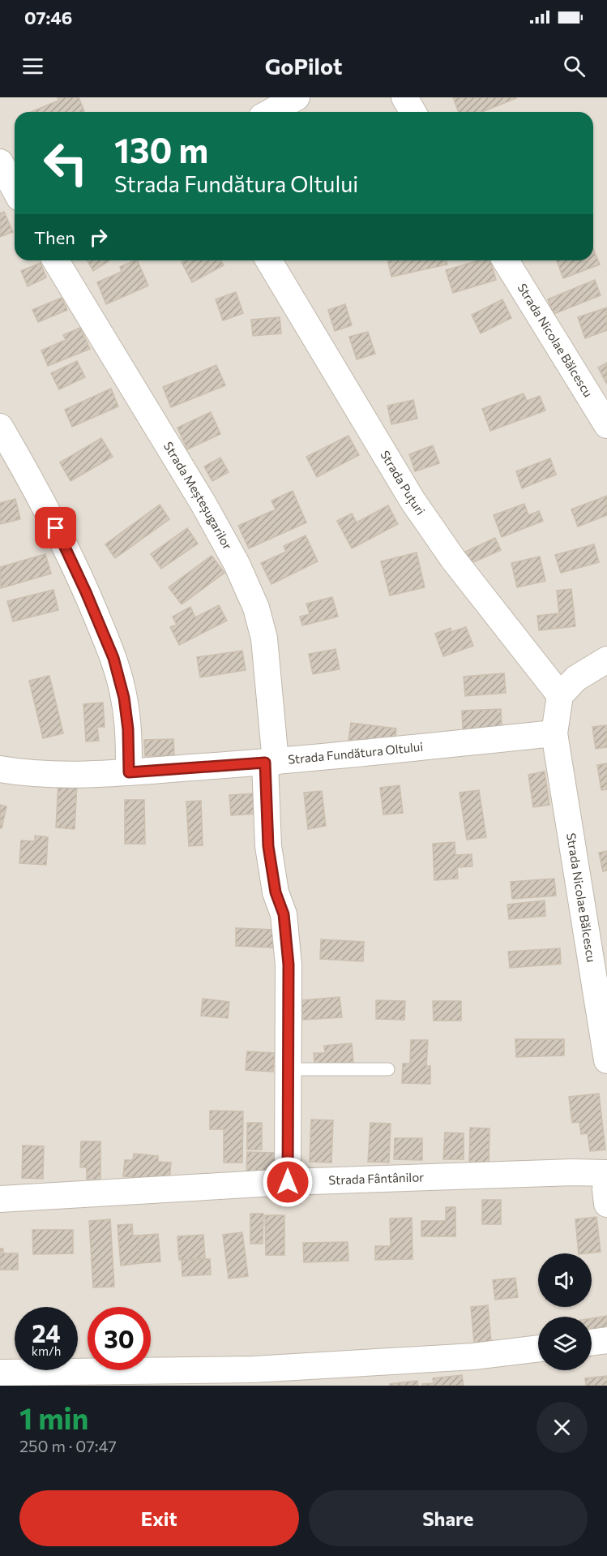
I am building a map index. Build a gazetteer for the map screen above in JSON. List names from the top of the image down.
{
  "streets": {
    "street": [
      "Strada Nicolae Bălcescu",
      "Strada Puțuri",
      "Strada Meșteșugarilor",
      "Strada Fundătura Oltului",
      "Strada Fântânilor"
    ]
  },
  "crossings": [
    ["Strada Nicolae Bălcescu", "Strada Fundătura Oltului"],
    ["Strada Meșteșugarilor", "Strada Fundătura Oltului"],
    ["Strada Meșteșugarilor", "Strada Fântânilor"]
  ],
  "page": {
    "status": "07:46",
    "header": "GoPilot",
    "turn": ["130 m", "Strada Fundătura Oltului"],
    "then": "Then",
    "speed": "24 km/h",
    "limit": "30",
    "heading": ["1 min", "250 m · 07:47"],
    "buttons": ["Exit", "Share"]
  }
}
